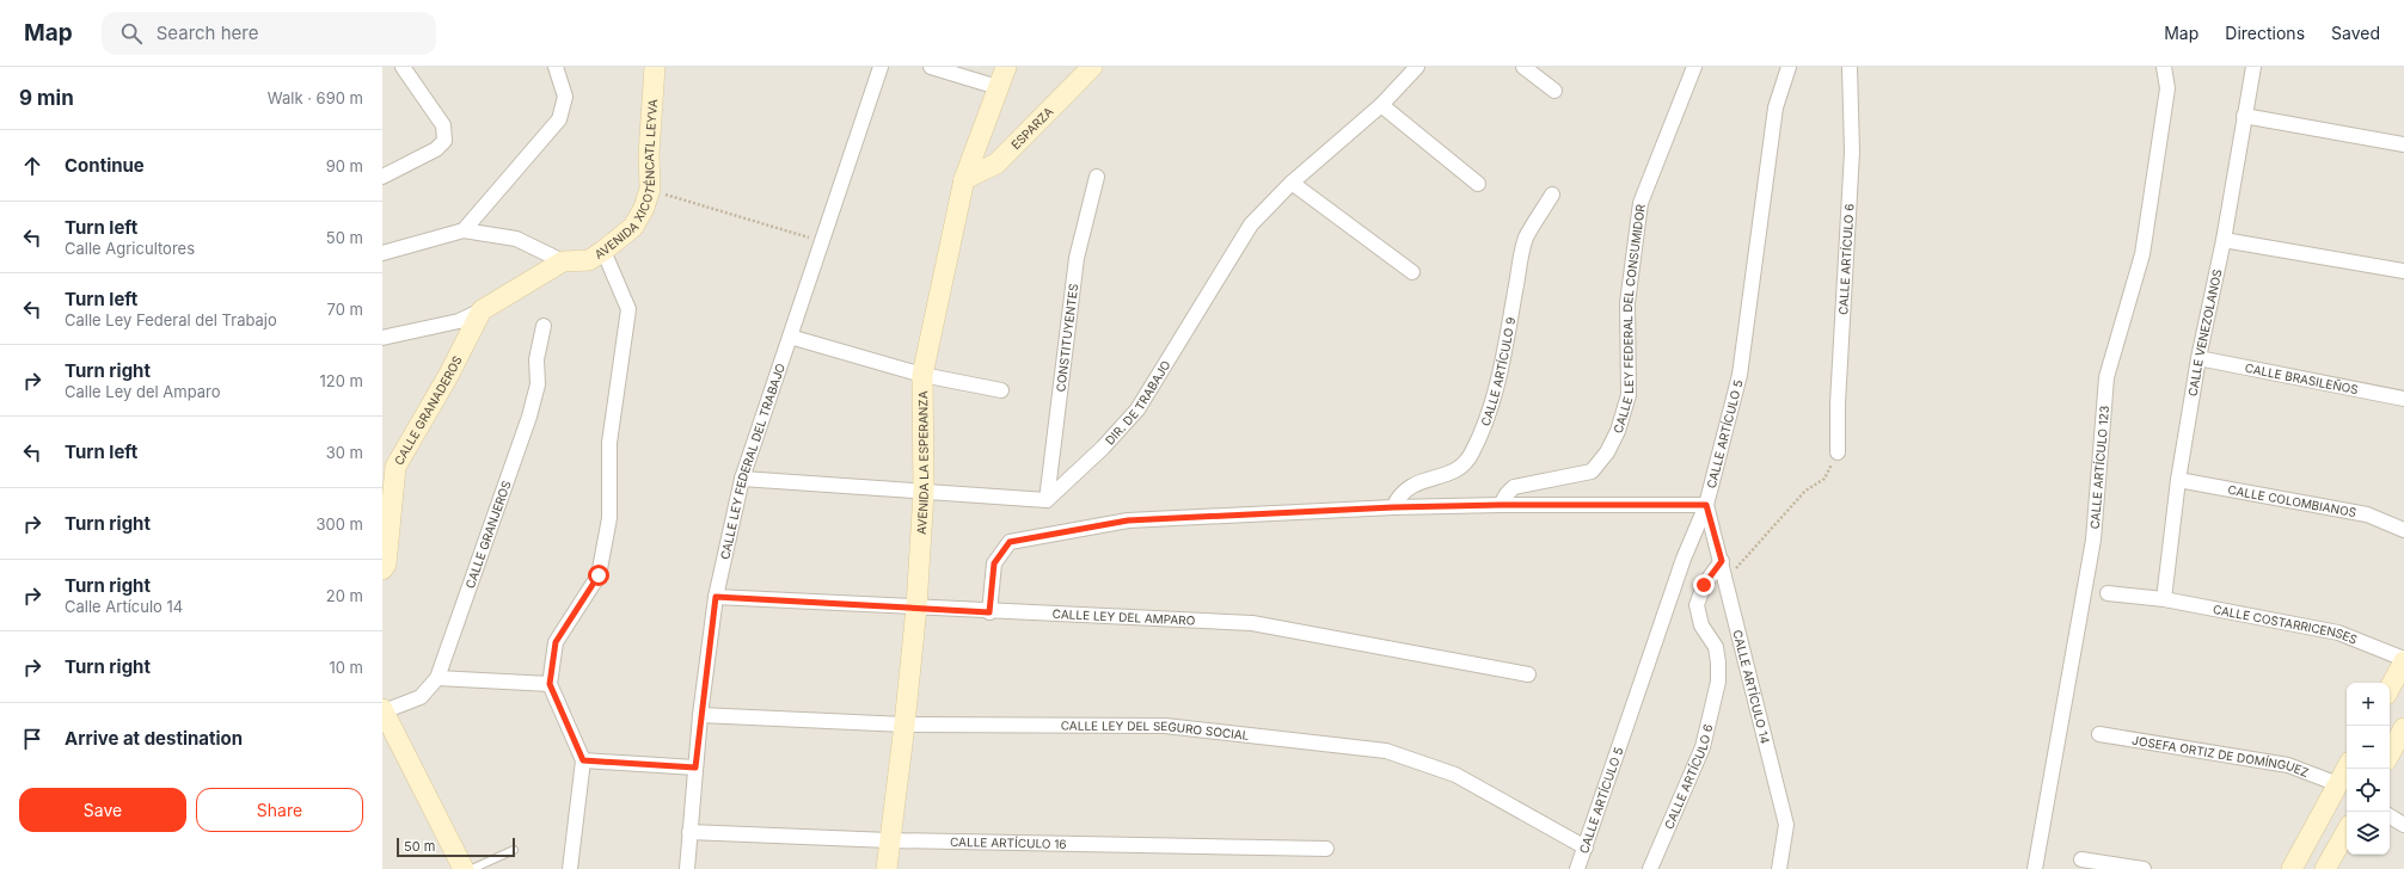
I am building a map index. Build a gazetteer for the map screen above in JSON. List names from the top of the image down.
{
  "streets": {
    "street": [
      "ESPARZA",
      "AVENIDA XICOTÉNCATL LEYVA",
      "CALLE ARTÍCULO 6",
      "CALLE LEY FEDERAL DEL CONSUMIDOR",
      "CALLE VENEZOLANOS",
      "CONSTITUYENTES",
      "CALLE ARTÍCULO 9",
      "CALLE BRASILEÑOS",
      "DIR. DE TRABAJO",
      "CALLE GRANADEROS",
      "CALLE ARTÍCULO 5",
      "CALLE LEY FEDERAL DEL TRABAJO",
      "AVENIDA LA ESPERANZA",
      "CALLE ARTÍCULO 123",
      "CALLE COLOMBIANOS",
      "CALLE GRANJEROS",
      "CALLE LEY DEL AMPARO",
      "CALLE COSTARRICENSES",
      "CALLE ARTÍCULO 14",
      "CALLE LEY DEL SEGURO SOCIAL",
      "JOSEFA ORTIZ DE DOMÍNGUEZ",
      "CALLE ARTÍCULO 16"
    ]
  },
  "crossings": [
    ["ESPARZA", "AVENIDA LA ESPERANZA"],
    ["AVENIDA XICOTÉNCATL LEYVA", "CALLE GRANADEROS"],
    ["CALLE ARTÍCULO 6", "CALLE ARTÍCULO 14"],
    ["CALLE VENEZOLANOS", "CALLE BRASILEÑOS"],
    ["CALLE VENEZOLANOS", "CALLE COLOMBIANOS"],
    ["CALLE VENEZOLANOS", "CALLE COSTARRICENSES"],
    ["CONSTITUYENTES", "DIR. DE TRABAJO"],
    ["CALLE ARTÍCULO 5", "CALLE ARTÍCULO 14"],
    ["CALLE ARTÍCULO 5", "CALLE LEY DEL SEGURO SOCIAL"],
    ["CALLE LEY FEDERAL DEL TRABAJO", "CALLE LEY DEL AMPARO"],
    ["CALLE LEY FEDERAL DEL TRABAJO", "CALLE LEY DEL SEGURO SOCIAL"],
    ["CALLE LEY FEDERAL DEL TRABAJO", "CALLE ARTÍCULO 16"],
    ["AVENIDA LA ESPERANZA", "CALLE LEY DEL AMPARO"],
    ["AVENIDA LA ESPERANZA", "CALLE LEY DEL SEGURO SOCIAL"],
    ["AVENIDA LA ESPERANZA", "CALLE ARTÍCULO 16"]
  ],
  "scale_bar": "50 m",
  "page": {
    "header": "Map",
    "search": "Search here",
    "nav": ["Map", "Directions", "Saved"],
    "heading": ["9 min", "Walk · 690 m"],
    "list": [
      ["Continue", "90 m"],
      ["Turn left", "Calle Agricultores", "50 m"],
      ["Turn left", "Calle Ley Federal del Trabajo", "70 m"],
      ["Turn right", "Calle Ley del Amparo", "120 m"],
      ["Turn left", "30 m"],
      ["Turn right", "300 m"],
      ["Turn right", "Calle Artículo 14", "20 m"],
      ["Turn right", "10 m"],
      "Arrive at destination"
    ],
    "map_buttons": ["+", "−"],
    "buttons": ["Save", "Share"],
    "scale": "50 m"
  }
}
